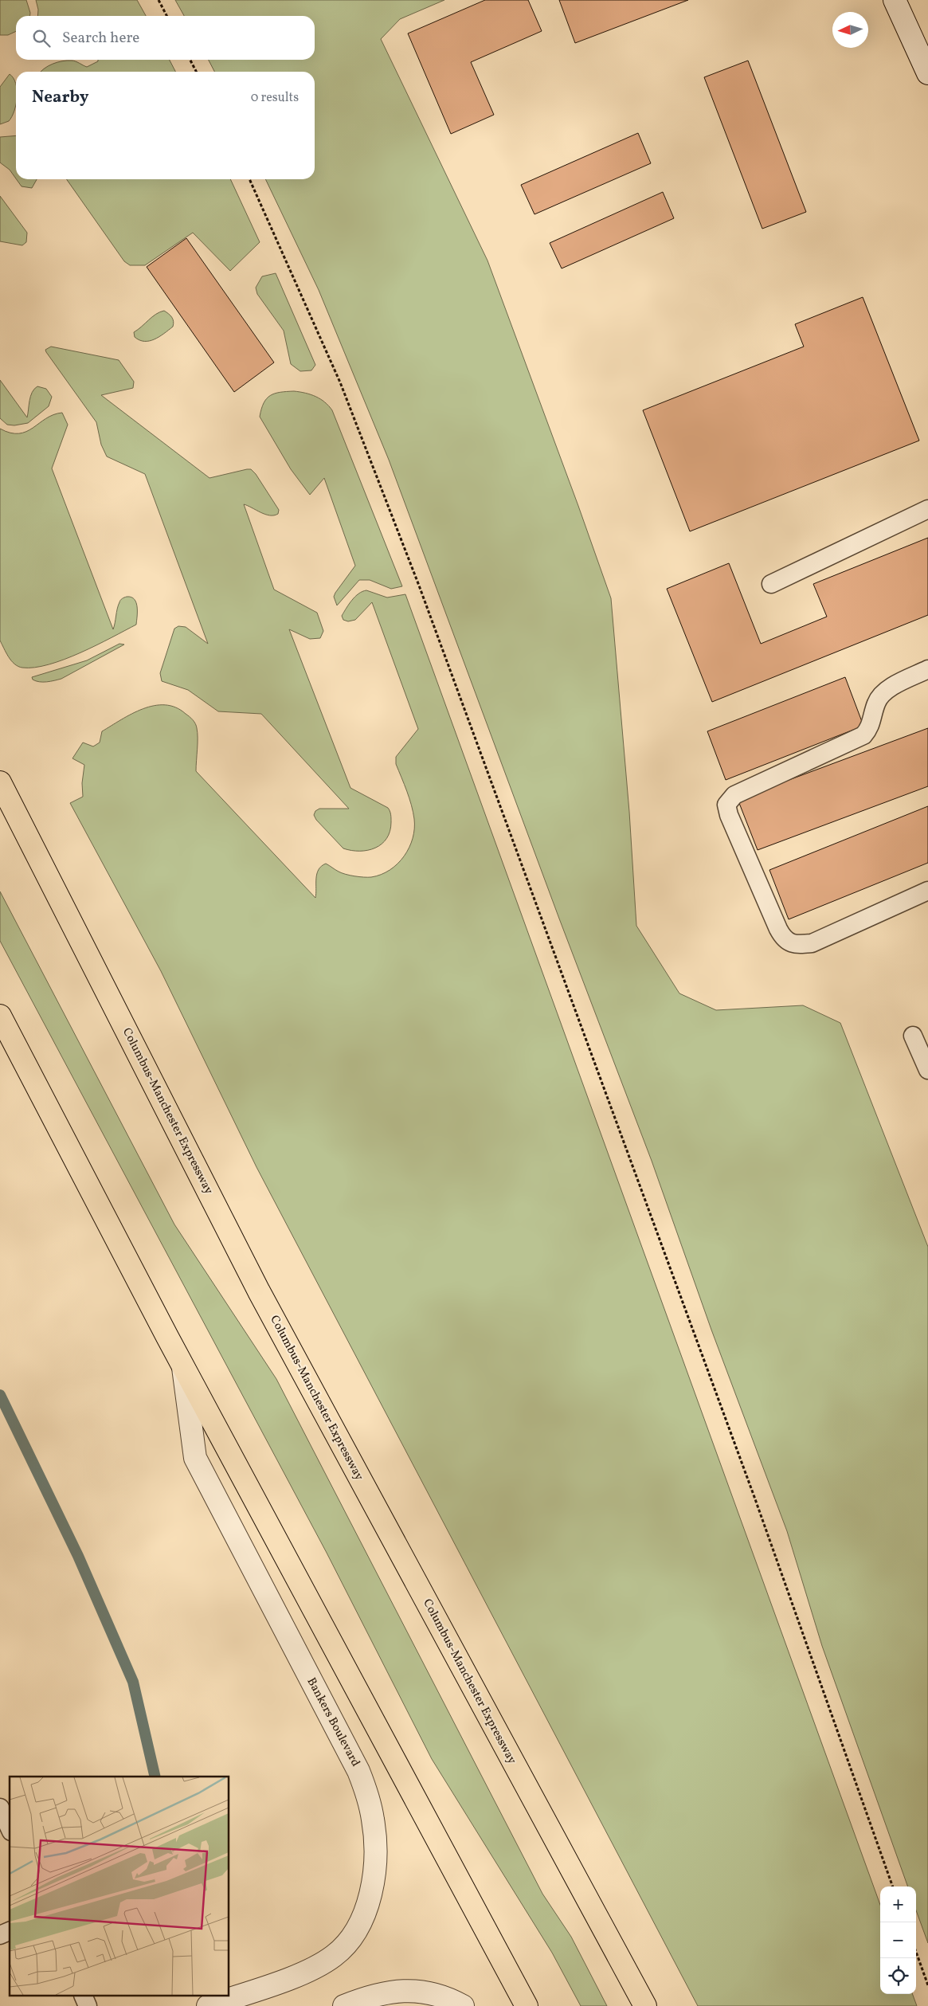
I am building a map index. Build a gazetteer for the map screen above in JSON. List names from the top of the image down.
{
  "streets": {
    "highway": ["Columbus-Manchester Expressway"],
    "street": ["Bankers Boulevard"]
  },
  "north": "left",
  "page": {
    "search": "Search here",
    "heading": ["Nearby", "0 results"],
    "map_buttons": ["+", "−"]
  }
}
